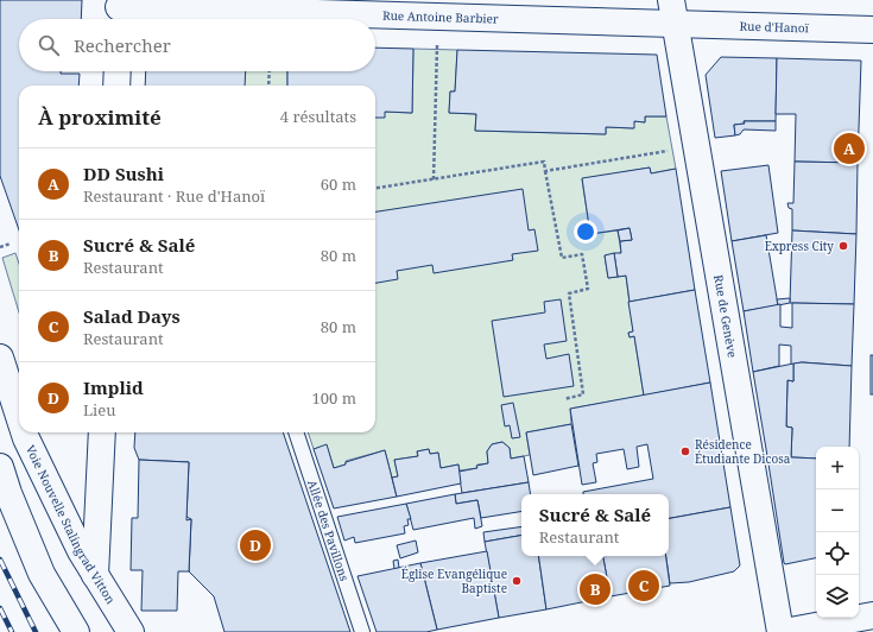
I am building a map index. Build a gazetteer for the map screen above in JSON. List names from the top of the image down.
{
  "streets": {
    "street": [
      "Rue Antoine Barbier",
      "Rue d'Hanoï",
      "Rue de Genève",
      "Voie Nouvelle Stalingrad Vitton"
    ],
    "lane": ["Allée des Pavillons"]
  },
  "crossings": [
    ["Rue Antoine Barbier", "Rue d'Hanoï"],
    ["Rue Antoine Barbier", "Rue de Genève"],
    ["Rue d'Hanoï", "Rue de Genève"]
  ],
  "places": ["Express City", "Résidence Étudiante Dicosa", "Église Evangélique Baptiste"],
  "page": {
    "search": "Rechercher",
    "heading": ["À proximité", "4 résultats"],
    "pins": [
      "A",
      "D",
      "C",
      "B"
    ],
    "list": [
      {
        "mark": "A",
        "name": "DD Sushi",
        "note": "Restaurant · Rue d'Hanoï",
        "value": "60 m"
      },
      {
        "mark": "B",
        "name": "Sucré & Salé",
        "note": "Restaurant",
        "value": "80 m"
      },
      {
        "mark": "C",
        "name": "Salad Days",
        "note": "Restaurant",
        "value": "80 m"
      },
      {
        "mark": "D",
        "name": "Implid",
        "note": "Lieu",
        "value": "100 m"
      }
    ],
    "map_buttons": ["+", "−"],
    "popup": ["Sucré & Salé", "Restaurant"]
  }
}
